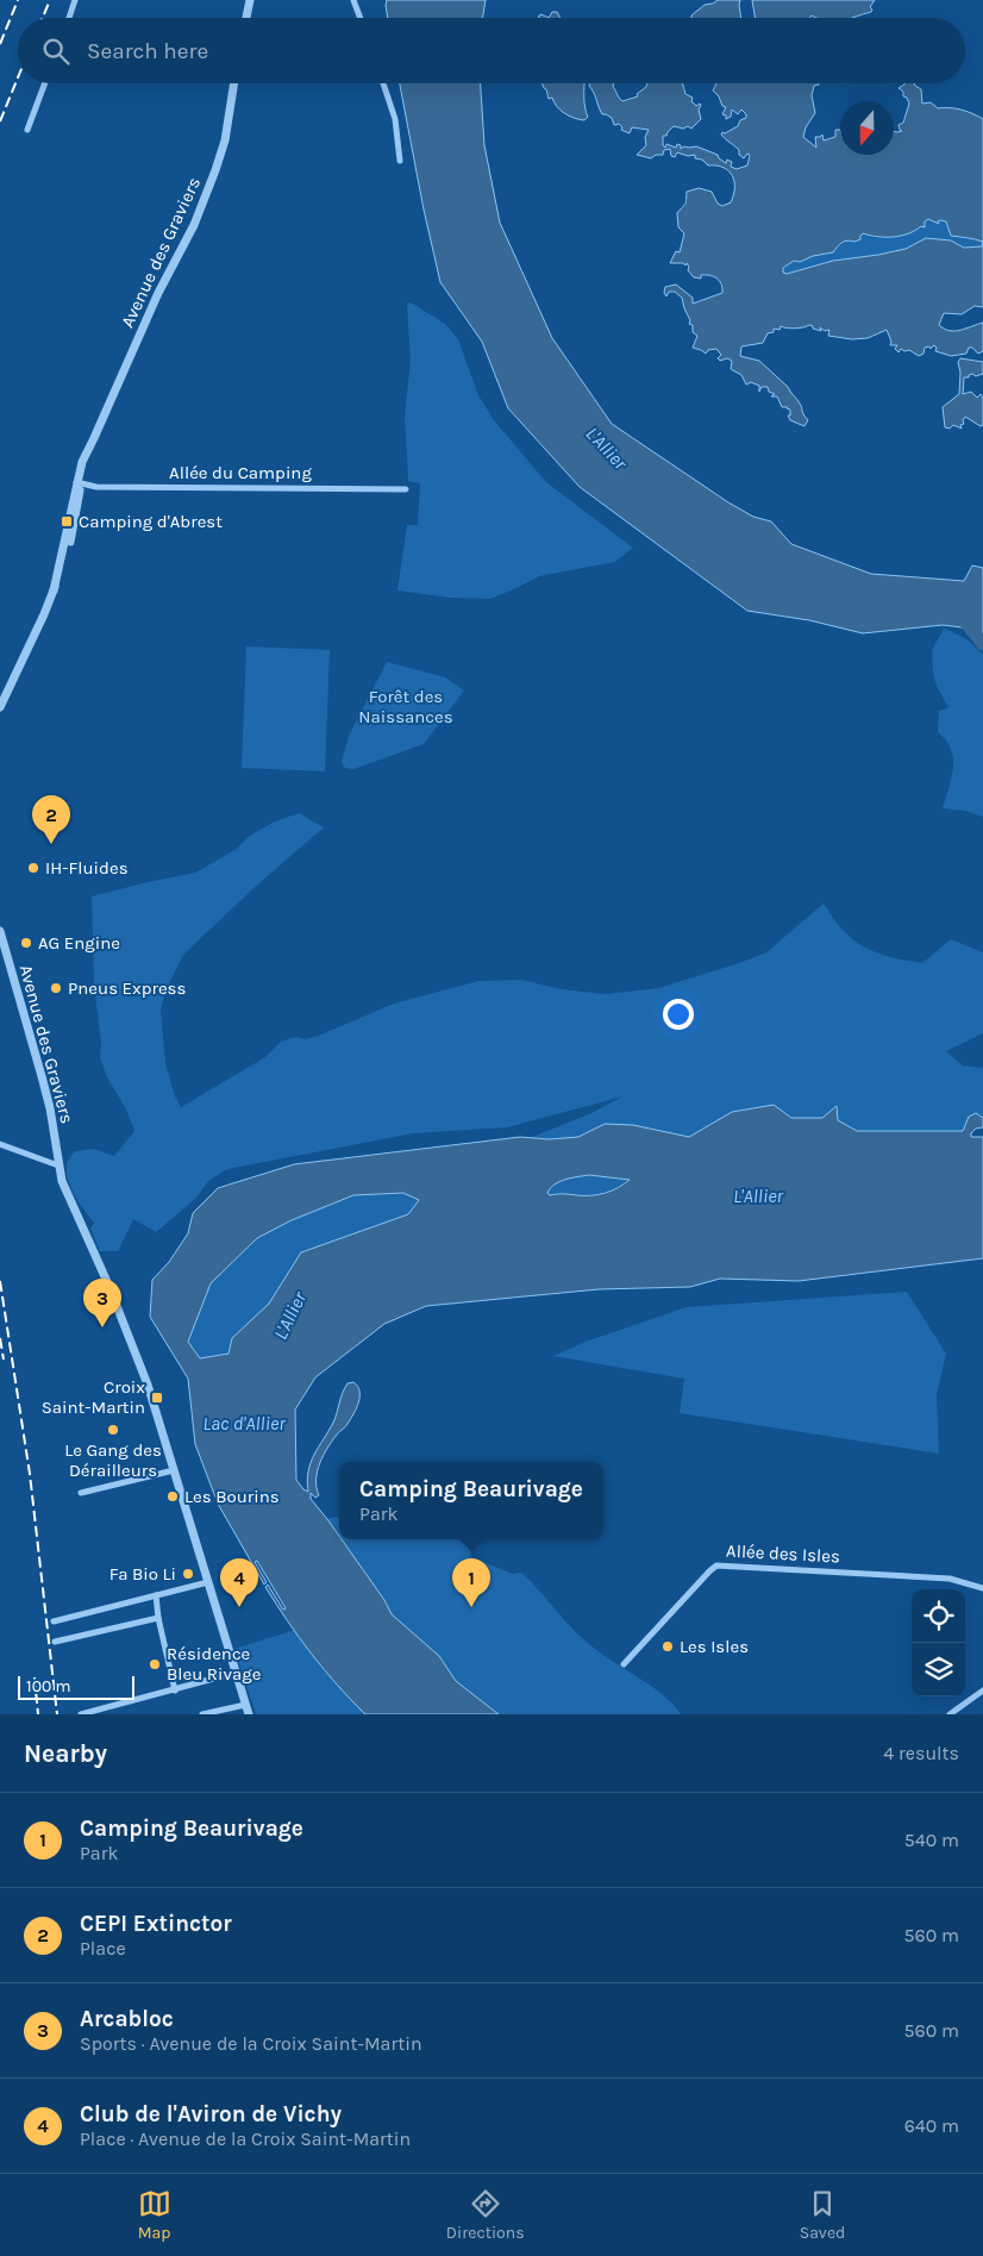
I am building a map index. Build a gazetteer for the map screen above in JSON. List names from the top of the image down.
{
  "streets": {
    "street": ["Avenue des Graviers", "Allée du Camping", "Allée des Isles"]
  },
  "crossings": [
    ["Avenue des Graviers", "Allée du Camping"]
  ],
  "water": ["L'Allier", "Lac d'Allier"],
  "parks": ["Forêt des Naissances"],
  "places": {
    "transit": ["Camping d'Abrest", "Croix Saint-Martin"],
    "other": [
      "IH-Fluides",
      "AG Engine",
      "Pneus Express",
      "Le Gang des Dérailleurs",
      "Les Bourins",
      "Fa Bio Li",
      "Les Isles",
      "Résidence Bleu Rivage"
    ]
  },
  "scale_bar": "100 m",
  "north": "bottom",
  "page": {
    "search": "Search here",
    "pins": [
      "2",
      "3",
      "1",
      "4"
    ],
    "popup": ["Camping Beaurivage", "Park"],
    "scale": "100 m",
    "heading": ["Nearby", "4 results"],
    "list": [
      {
        "mark": "1",
        "name": "Camping Beaurivage",
        "note": "Park",
        "value": "540 m"
      },
      {
        "mark": "2",
        "name": "CEPI Extinctor",
        "note": "Place",
        "value": "560 m"
      },
      {
        "mark": "3",
        "name": "Arcabloc",
        "note": "Sports · Avenue de la Croix Saint-Martin",
        "value": "560 m"
      },
      {
        "mark": "4",
        "name": "Club de l'Aviron de Vichy",
        "note": "Place · Avenue de la Croix Saint-Martin",
        "value": "640 m"
      }
    ],
    "nav": ["Map", "Directions", "Saved"]
  }
}
